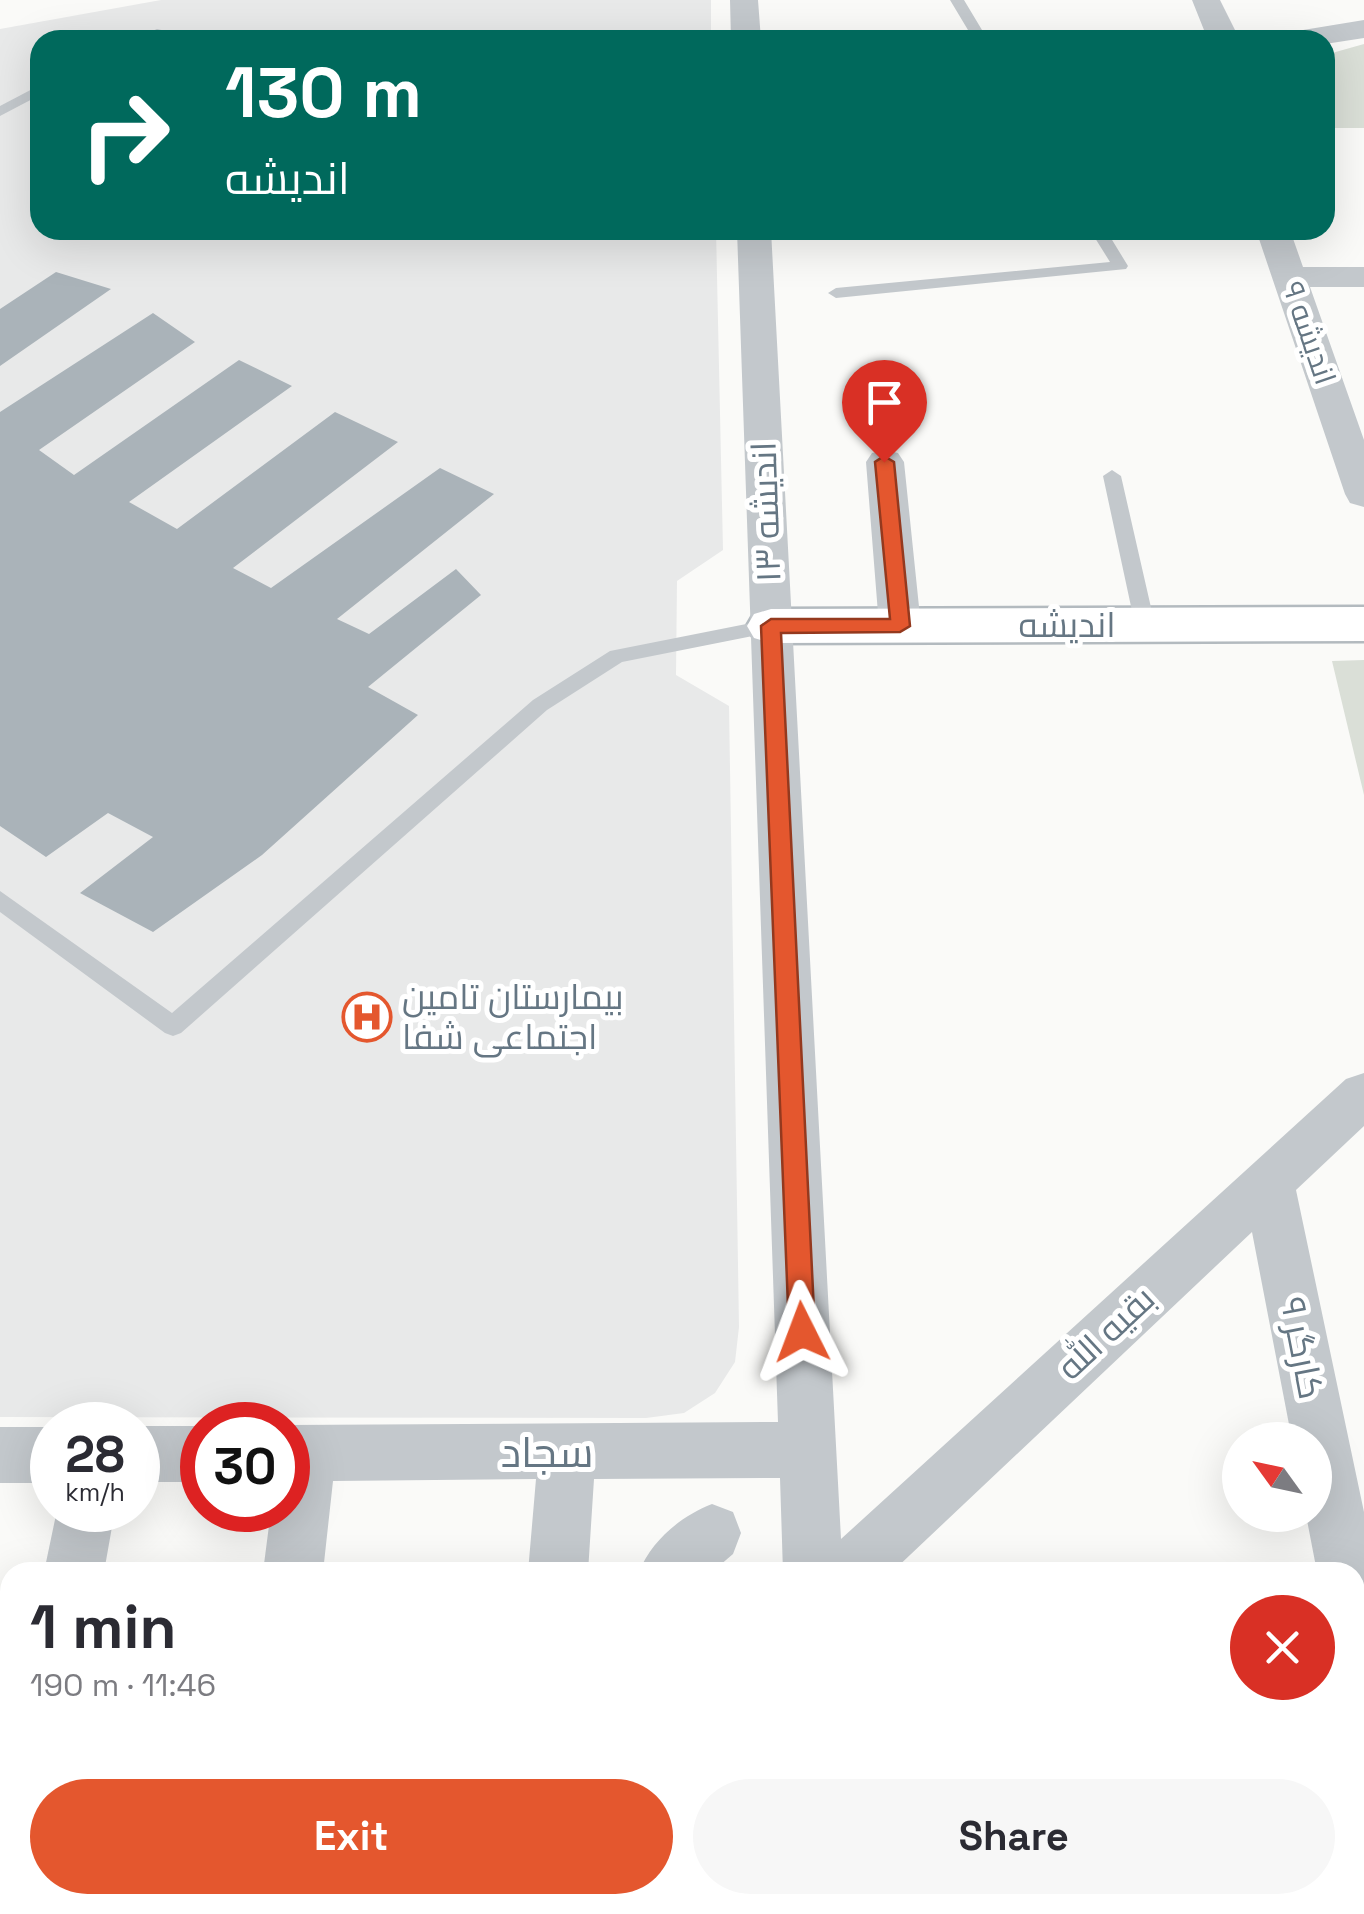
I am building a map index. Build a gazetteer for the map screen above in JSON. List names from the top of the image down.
{
  "streets": {
    "street": [
      "اندیشه ۹",
      "اندیشه ۱۳",
      "اندیشه",
      "بقیه الله",
      "کارگر ۹",
      "سجاد"
    ]
  },
  "crossings": [
    ["اندیشه ۱۳", "اندیشه"],
    ["اندیشه ۱۳", "سجاد"],
    ["بقیه الله", "کارگر ۹"]
  ],
  "places": {
    "hospital": ["بیمارستان تامین اجتماعی شفا"]
  },
  "north": "top left",
  "page": {
    "turn": ["130 m", "اندیشه"],
    "speed": "28 km/h",
    "limit": "30",
    "heading": ["1 min", "190 m · 11:46"],
    "buttons": ["Exit", "Share"]
  }
}
